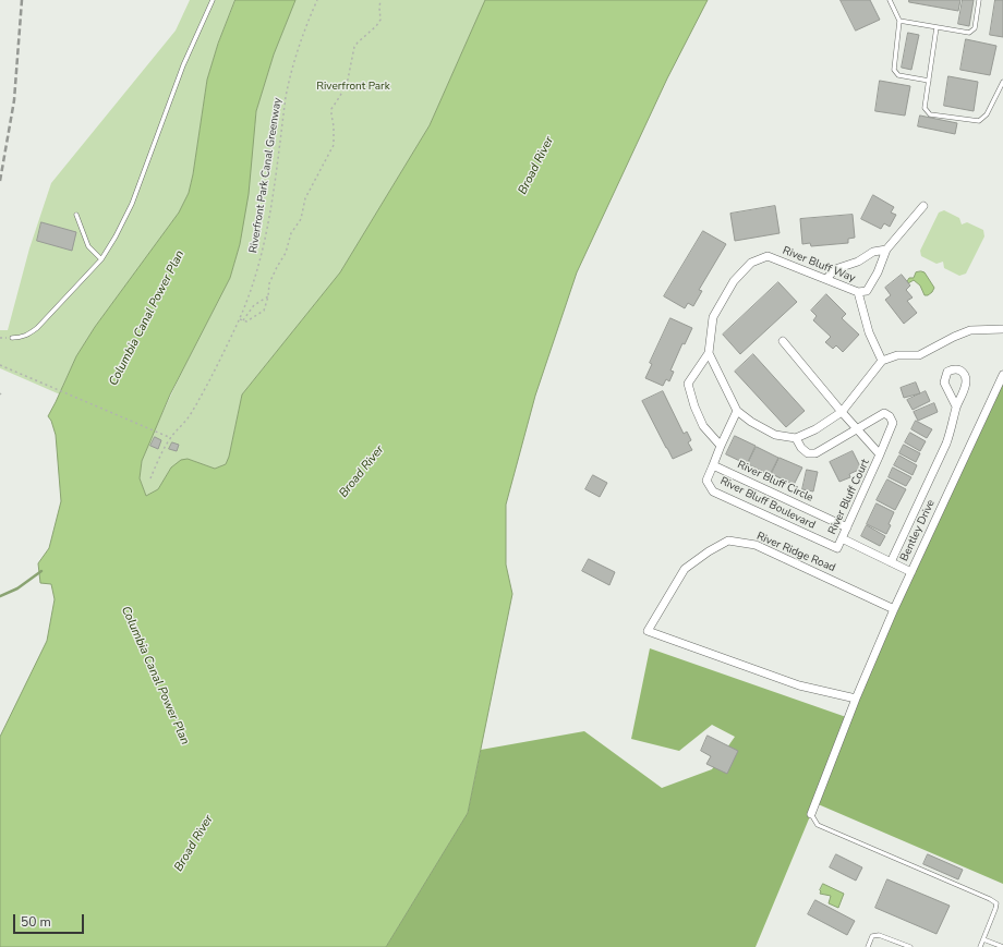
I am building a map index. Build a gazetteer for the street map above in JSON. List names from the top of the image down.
{
  "streets": {
    "street": [
      "River Bluff Way",
      "River Bluff Circle",
      "River Bluff Court",
      "River Bluff Boulevard",
      "Bentley Drive",
      "River Ridge Road"
    ],
    "path": ["Riverfront Park Canal Greenway"]
  },
  "crossings": [
    ["River Bluff Circle", "River Bluff Court"],
    ["River Bluff Circle", "River Bluff Boulevard"],
    ["River Bluff Court", "River Bluff Boulevard"],
    ["Bentley Drive", "River Ridge Road"]
  ],
  "water": ["Broad River", "Columbia Canal Power Plan"],
  "parks": ["Riverfront Park"],
  "scale_bar": "50 m"
}
